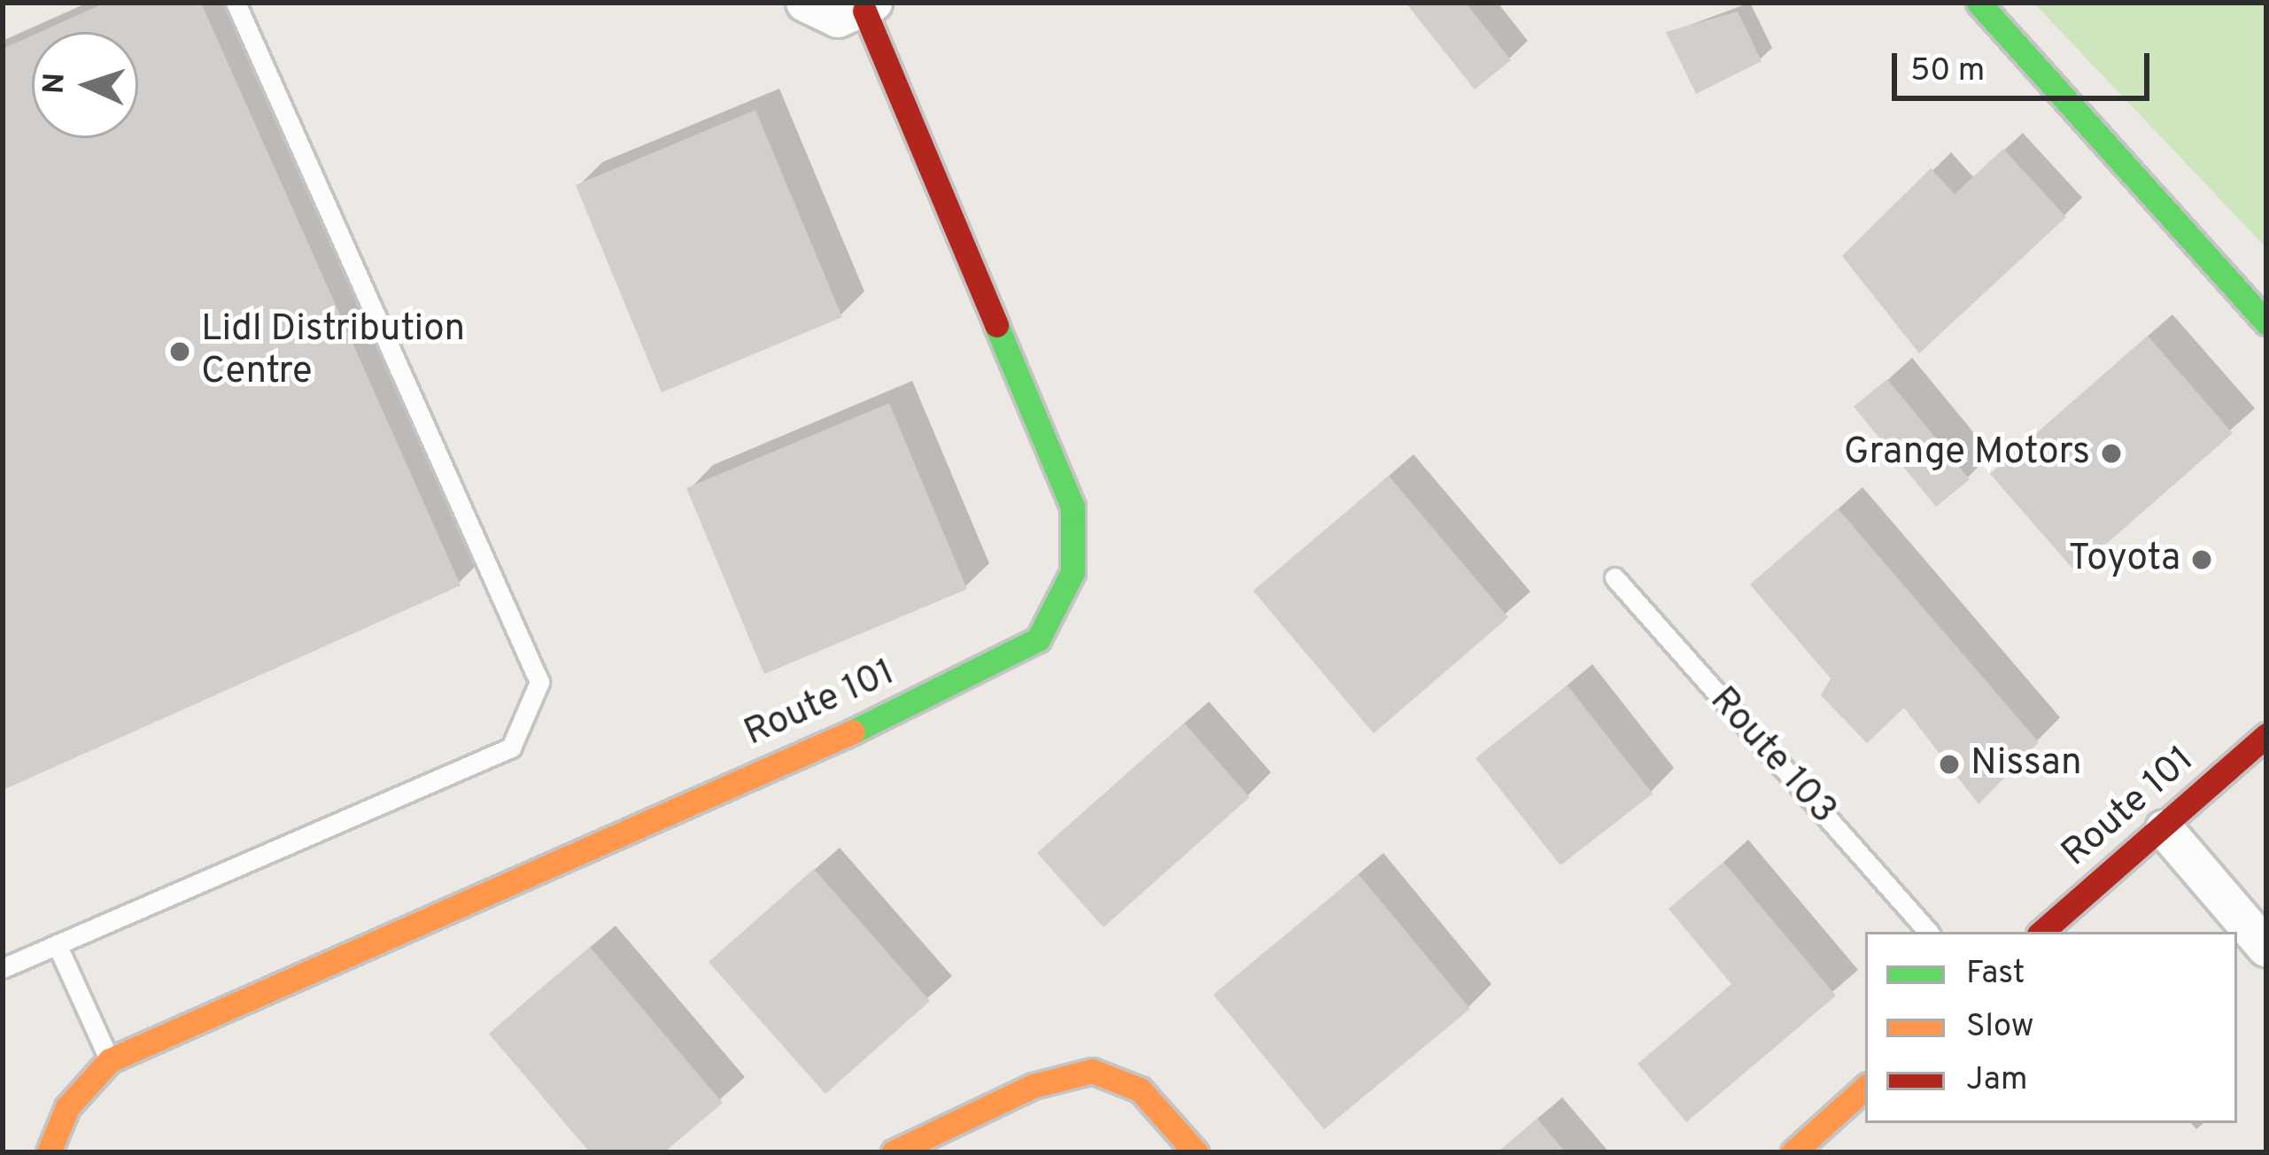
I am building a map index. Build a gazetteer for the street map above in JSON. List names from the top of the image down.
{
  "streets": {
    "street": ["Route 101"],
    "lane": ["Route 103"]
  },
  "places": [
    "Lidl Distribution Centre",
    "Grange Motors",
    "Toyota",
    "Nissan"
  ],
  "legend": ["Fast", "Slow", "Jam"],
  "scale_bar": "50 m",
  "north": "left"
}
